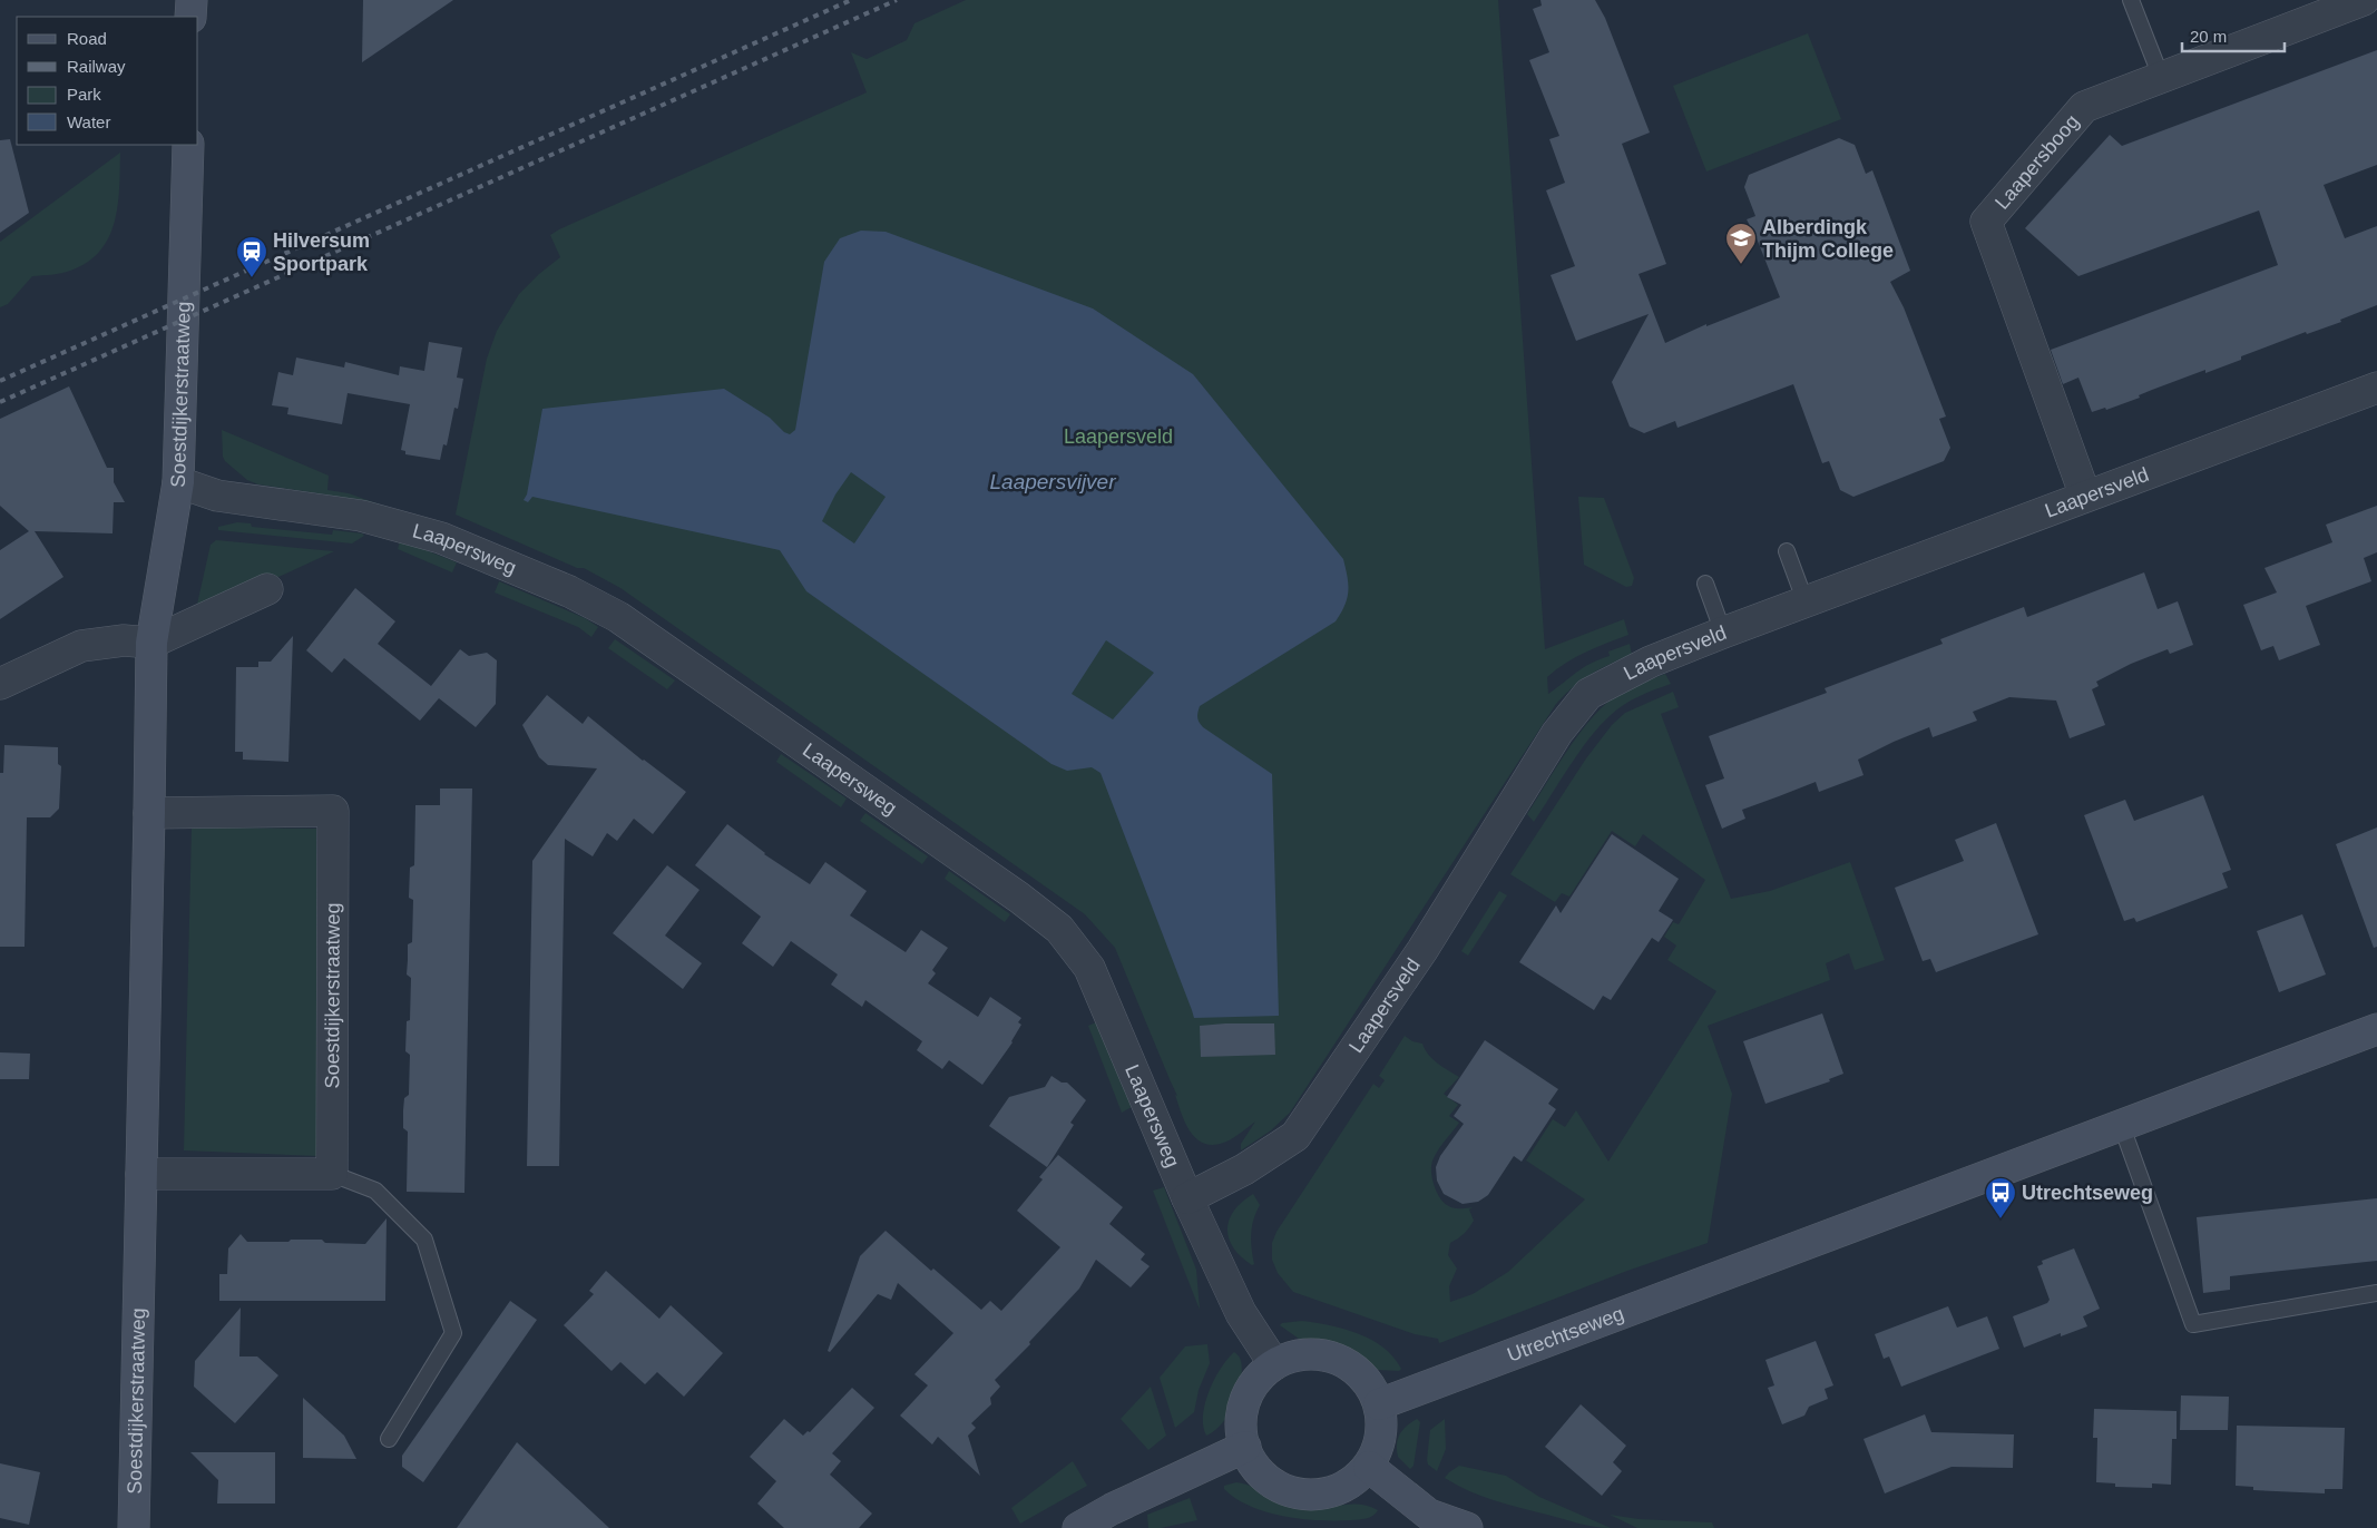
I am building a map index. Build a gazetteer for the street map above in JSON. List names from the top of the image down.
{
  "streets": {
    "main road": ["Soestdijkerstraatweg", "Utrechtseweg"],
    "street": ["Laapersboog", "Laapersveld", "Laapersweg"]
  },
  "crossings": [
    ["Laapersboog", "Laapersveld"],
    ["Soestdijkerstraatweg", "Laapersweg"],
    ["Laapersveld", "Laapersweg"],
    ["Laapersweg", "Utrechtseweg"]
  ],
  "water": ["Laapersvijver"],
  "parks": ["Laapersveld"],
  "places": {
    "school or university": ["Alberdingk Thijm College"],
    "station": ["Hilversum Sportpark"],
    "bus stop": ["Utrechtseweg"]
  },
  "legend": [
    "Road",
    "Railway",
    "Park",
    "Water"
  ],
  "scale_bar": "20 m"
}
